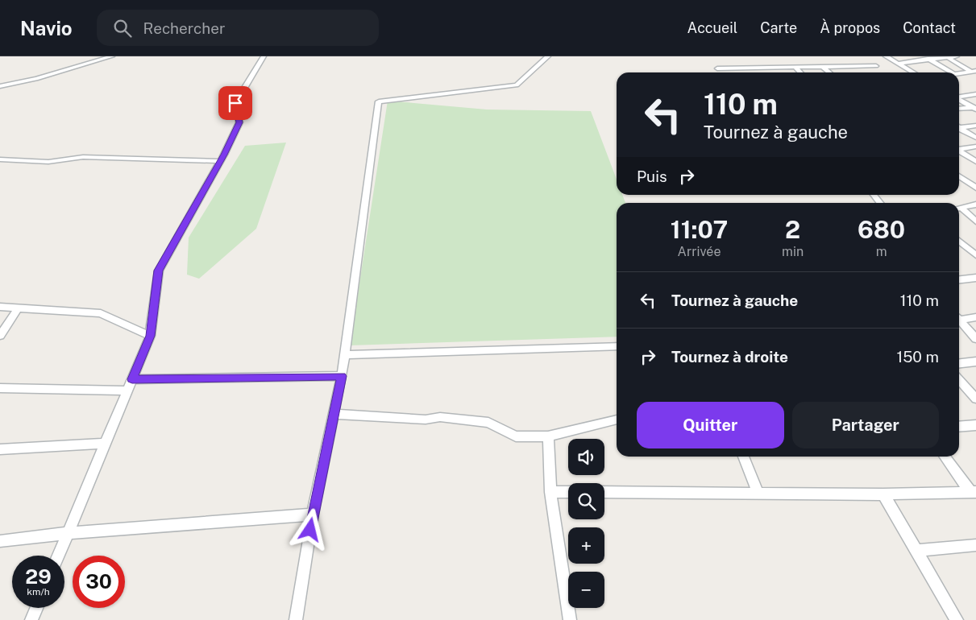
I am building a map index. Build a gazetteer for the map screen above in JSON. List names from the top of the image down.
{
  "page": {
    "header": "Navio",
    "search": "Rechercher",
    "nav": [
      "Accueil",
      "Carte",
      "À propos",
      "Contact"
    ],
    "turn": ["110 m", "Tournez à gauche"],
    "then": "Puis",
    "eta": [
      "11:07",
      "Arrivée",
      "2",
      "min",
      "680",
      "m"
    ],
    "list": [
      {
        "name": "Tournez à gauche",
        "value": "110 m"
      },
      {
        "name": "Tournez à droite",
        "value": "150 m"
      }
    ],
    "buttons": ["Quitter", "Partager"],
    "map_buttons": ["+", "−"],
    "speed": "29 km/h",
    "limit": "30"
  }
}
